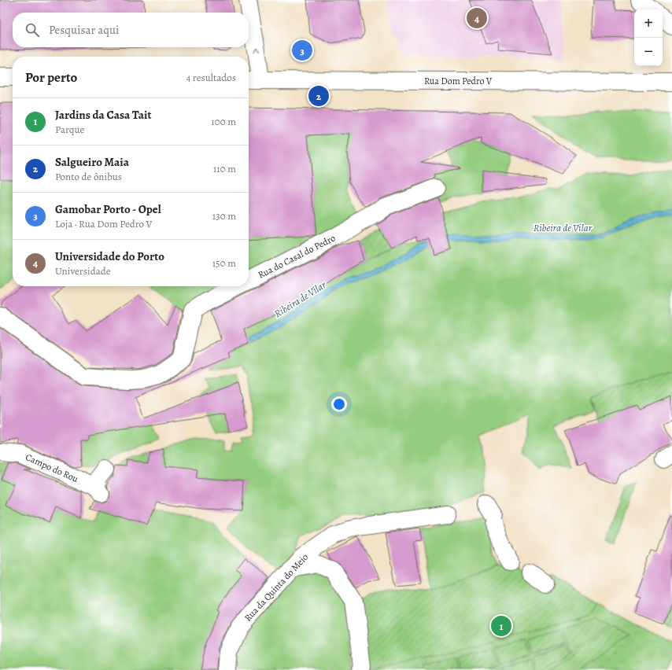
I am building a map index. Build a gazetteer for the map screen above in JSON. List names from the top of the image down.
{
  "streets": {
    "street": [
      "Rua Dom Pedro V",
      "Rua do Casal do Pedro",
      "Campo do Rou",
      "Rua da Quinta do Meio"
    ]
  },
  "water": ["Ribeira de Vilar"],
  "page": {
    "pins": [
      "4",
      "3",
      "2",
      "1"
    ],
    "map_buttons": ["+", "−"],
    "search": "Pesquisar aqui",
    "heading": ["Por perto", "4 resultados"],
    "list": [
      {
        "mark": "1",
        "name": "Jardins da Casa Tait",
        "note": "Parque",
        "value": "100 m"
      },
      {
        "mark": "2",
        "name": "Salgueiro Maia",
        "note": "Ponto de ônibus",
        "value": "110 m"
      },
      {
        "mark": "3",
        "name": "Gamobar Porto - Opel",
        "note": "Loja · Rua Dom Pedro V",
        "value": "130 m"
      },
      {
        "mark": "4",
        "name": "Universidade do Porto",
        "note": "Universidade",
        "value": "150 m"
      }
    ]
  }
}
